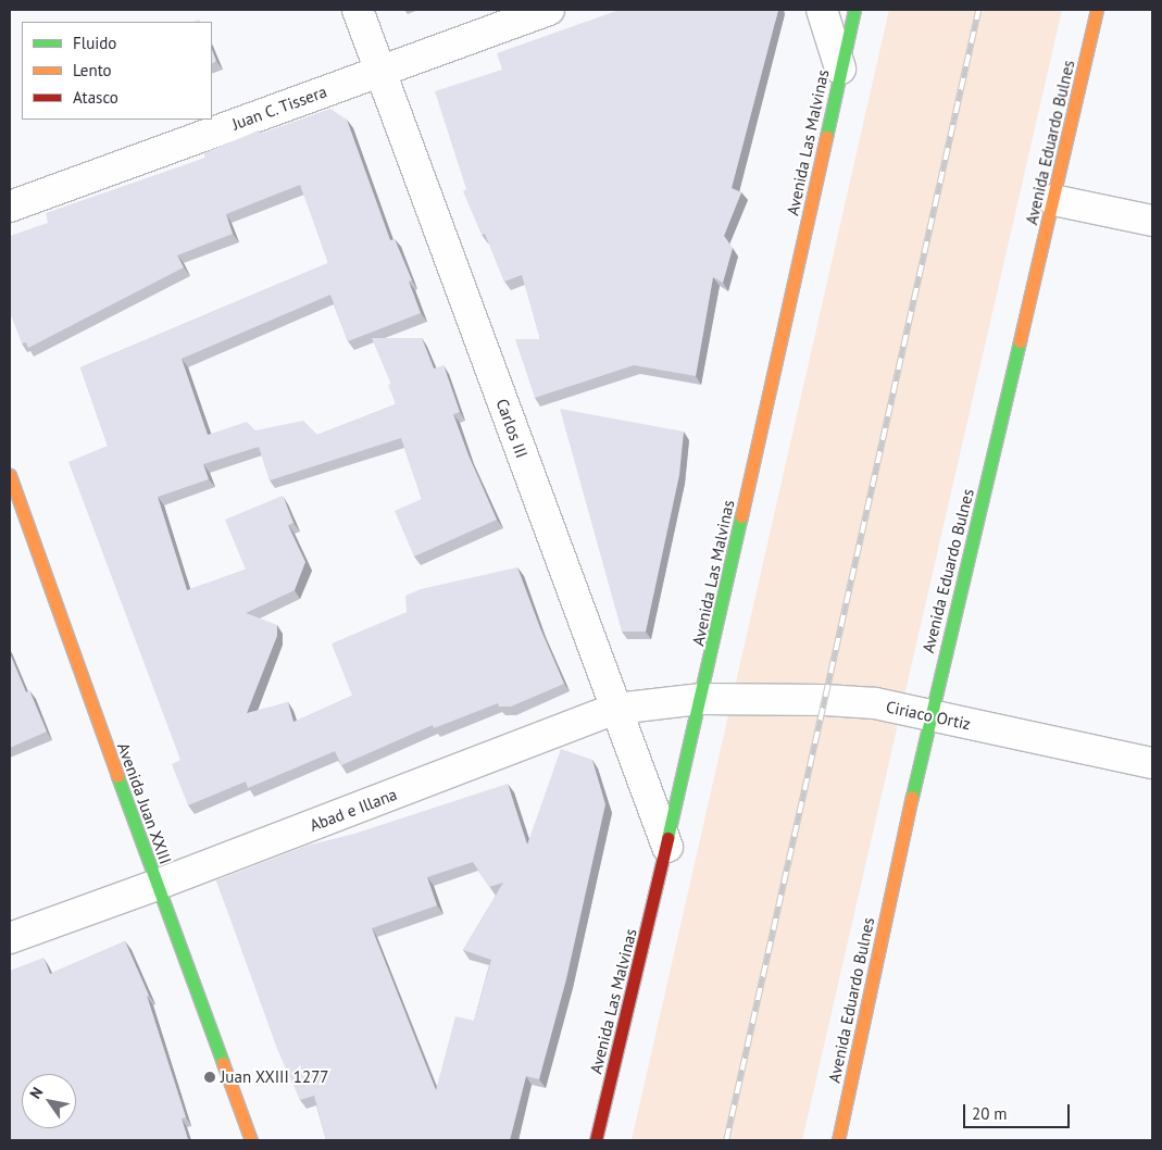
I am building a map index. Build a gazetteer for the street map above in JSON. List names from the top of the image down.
{
  "streets": {
    "main road": ["Avenida Las Malvinas", "Avenida Eduardo Bulnes", "Avenida Juan XXIII"],
    "street": [
      "Juan C. Tissera",
      "Carlos III",
      "Ciriaco Ortiz",
      "Abad e Illana"
    ]
  },
  "crossings": [
    ["Juan C. Tissera", "Carlos III"],
    ["Avenida Las Malvinas", "Carlos III"],
    ["Avenida Las Malvinas", "Ciriaco Ortiz"],
    ["Avenida Las Malvinas", "Abad e Illana"],
    ["Avenida Eduardo Bulnes", "Ciriaco Ortiz"],
    ["Carlos III", "Abad e Illana"],
    ["Ciriaco Ortiz", "Abad e Illana"],
    ["Avenida Juan XXIII", "Abad e Illana"]
  ],
  "places": ["Juan XXIII 1277"],
  "legend": ["Fluido", "Lento", "Atasco"],
  "scale_bar": "20 m",
  "north": "top left"
}
